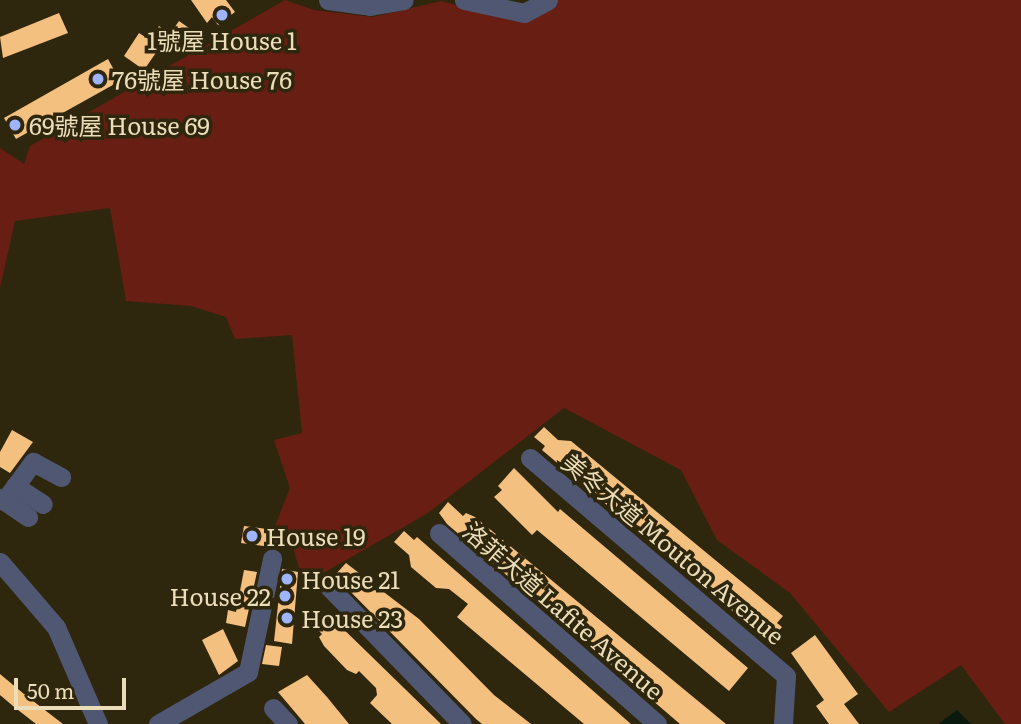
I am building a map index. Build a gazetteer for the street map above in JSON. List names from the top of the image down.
{
  "streets": {
    "street": ["美冬大道 Mouton Avenue", "洛菲大道 Lafite Avenue"]
  },
  "places": [
    "1號屋 House 1",
    "76號屋 House 76",
    "69號屋 House 69",
    "House 19",
    "House 21",
    "House 22",
    "House 23"
  ],
  "scale_bar": "50 m"
}
